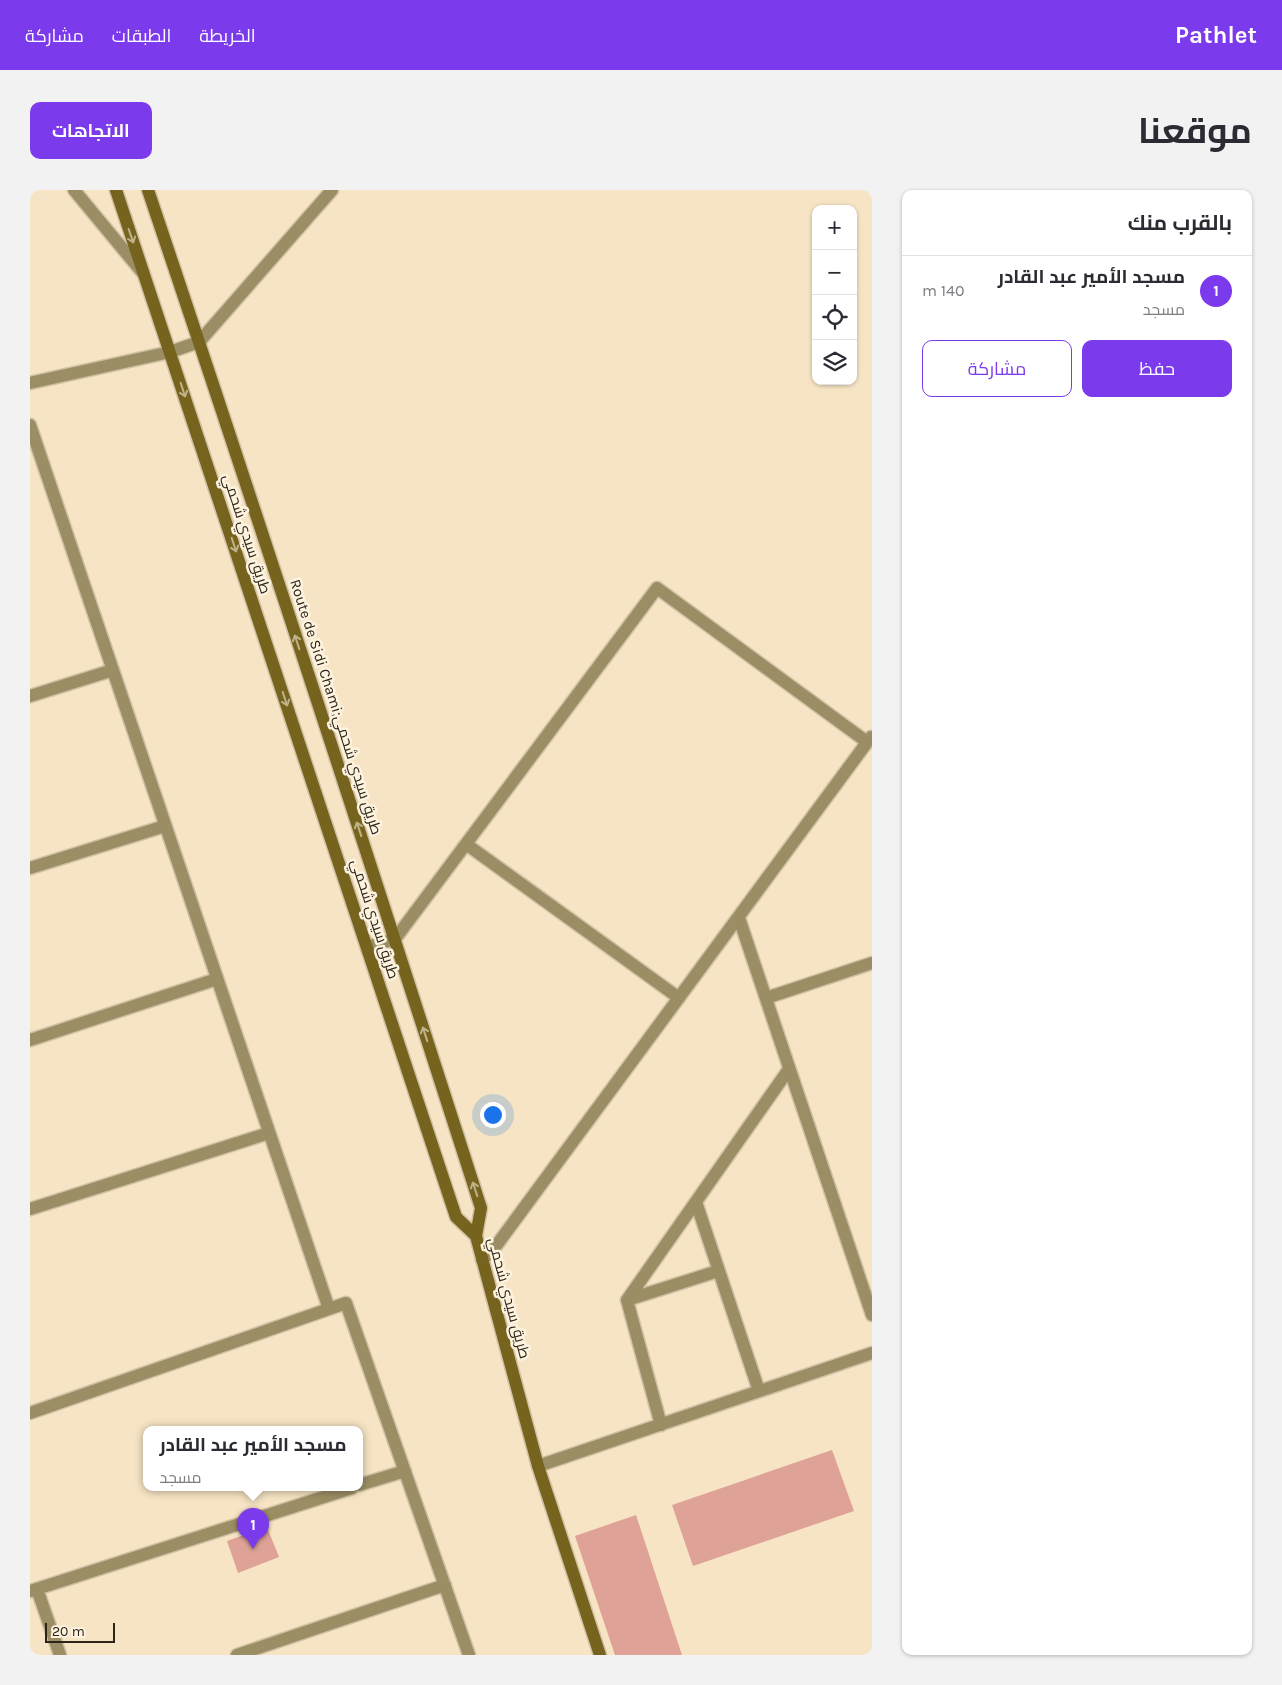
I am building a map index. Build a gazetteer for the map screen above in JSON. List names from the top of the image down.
{
  "streets": {
    "main road": ["طريق سيدي شحمي", "Route de Sidi Chami;طريق سيدي شحمي"]
  },
  "crossings": [
    ["طريق سيدي شحمي", "Route de Sidi Chami;طريق سيدي شحمي"]
  ],
  "one_way": ["طريق سيدي شحمي", "Route de Sidi Chami;طريق سيدي شحمي"],
  "scale_bar": "20 m",
  "page": {
    "header": "Pathlet",
    "nav": ["الخريطة", "الطبقات", "مشاركة"],
    "title": "موقعنا",
    "buttons": [
      "الاتجاهات",
      ["حفظ", "مشاركة"]
    ],
    "heading": "بالقرب منك",
    "map_buttons": ["+", "−"],
    "list": [
      {
        "mark": "1",
        "name": "مسجد الأمير عبد القادر",
        "note": "مسجد",
        "value": "140 m"
      }
    ],
    "popup": ["مسجد الأمير عبد القادر", "مسجد"],
    "pins": "1",
    "scale": "20 m"
  }
}
